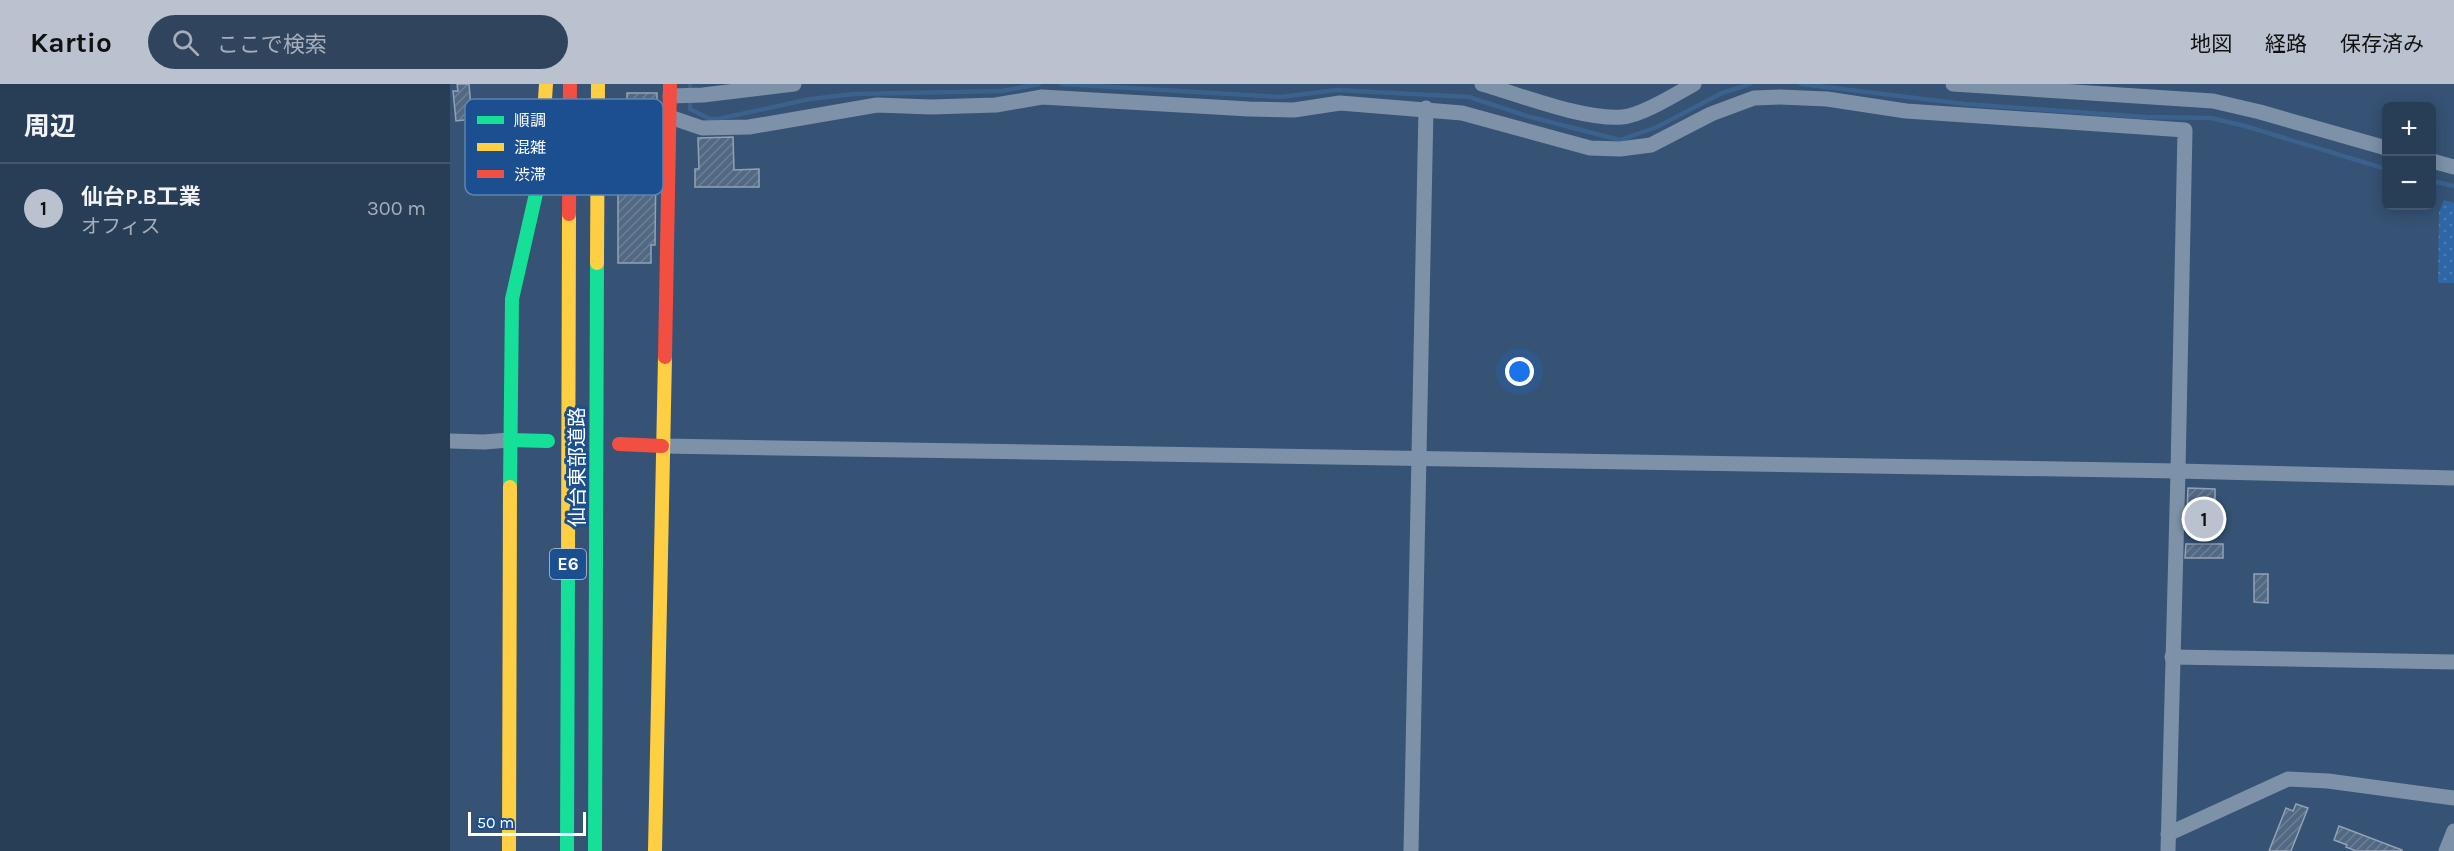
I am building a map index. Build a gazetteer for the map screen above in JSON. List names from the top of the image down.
{
  "streets": {
    "main road": ["仙台東部道路", "E6"]
  },
  "legend": ["順調", "混雑", "渋滞"],
  "scale_bar": "50 m",
  "page": {
    "header": "Kartio",
    "search": "ここで検索",
    "nav": ["地図", "経路", "保存済み"],
    "heading": "周辺",
    "map_buttons": ["+", "−"],
    "list": [
      {
        "mark": "1",
        "name": "仙台P.B工業",
        "note": "オフィス",
        "value": "300 m"
      }
    ],
    "pins": "1",
    "scale": "50 m"
  }
}
